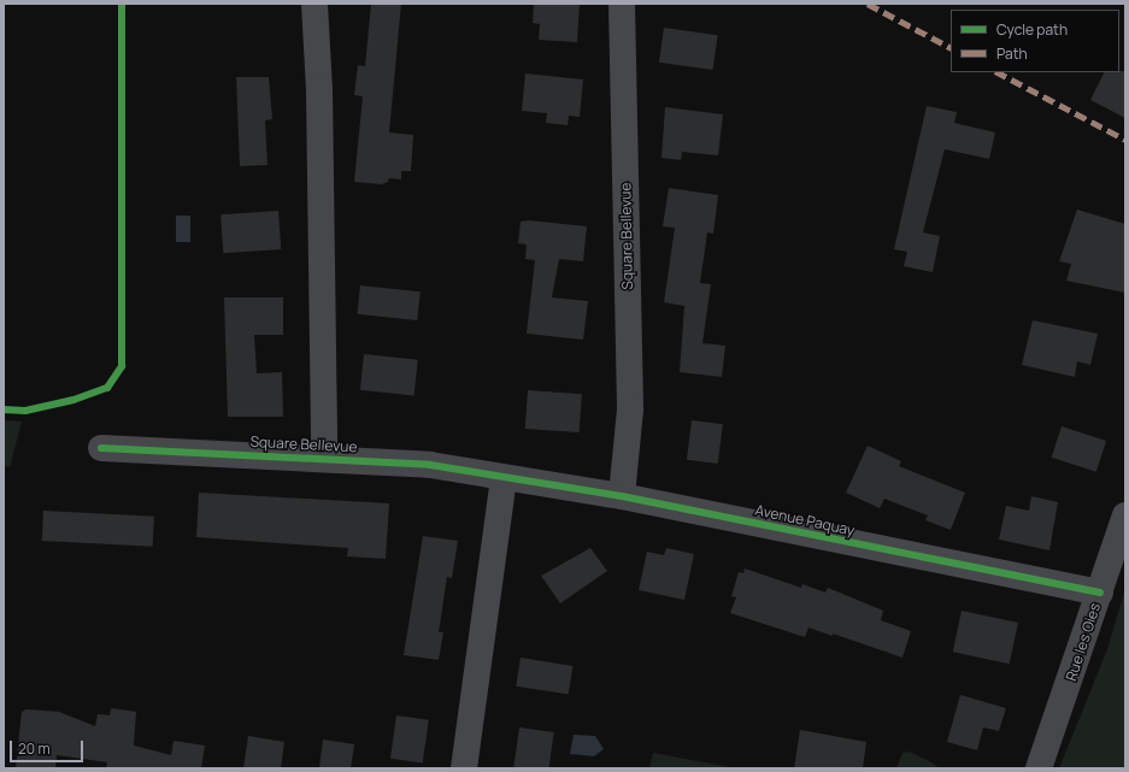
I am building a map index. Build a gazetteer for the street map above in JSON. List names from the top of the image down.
{
  "streets": {
    "street": ["Square Bellevue", "Avenue Paquay", "Rue les Oies"]
  },
  "crossings": [
    ["Square Bellevue", "Avenue Paquay"],
    ["Avenue Paquay", "Rue les Oies"]
  ],
  "legend": ["Cycle path", "Path"],
  "scale_bar": "20 m"
}
